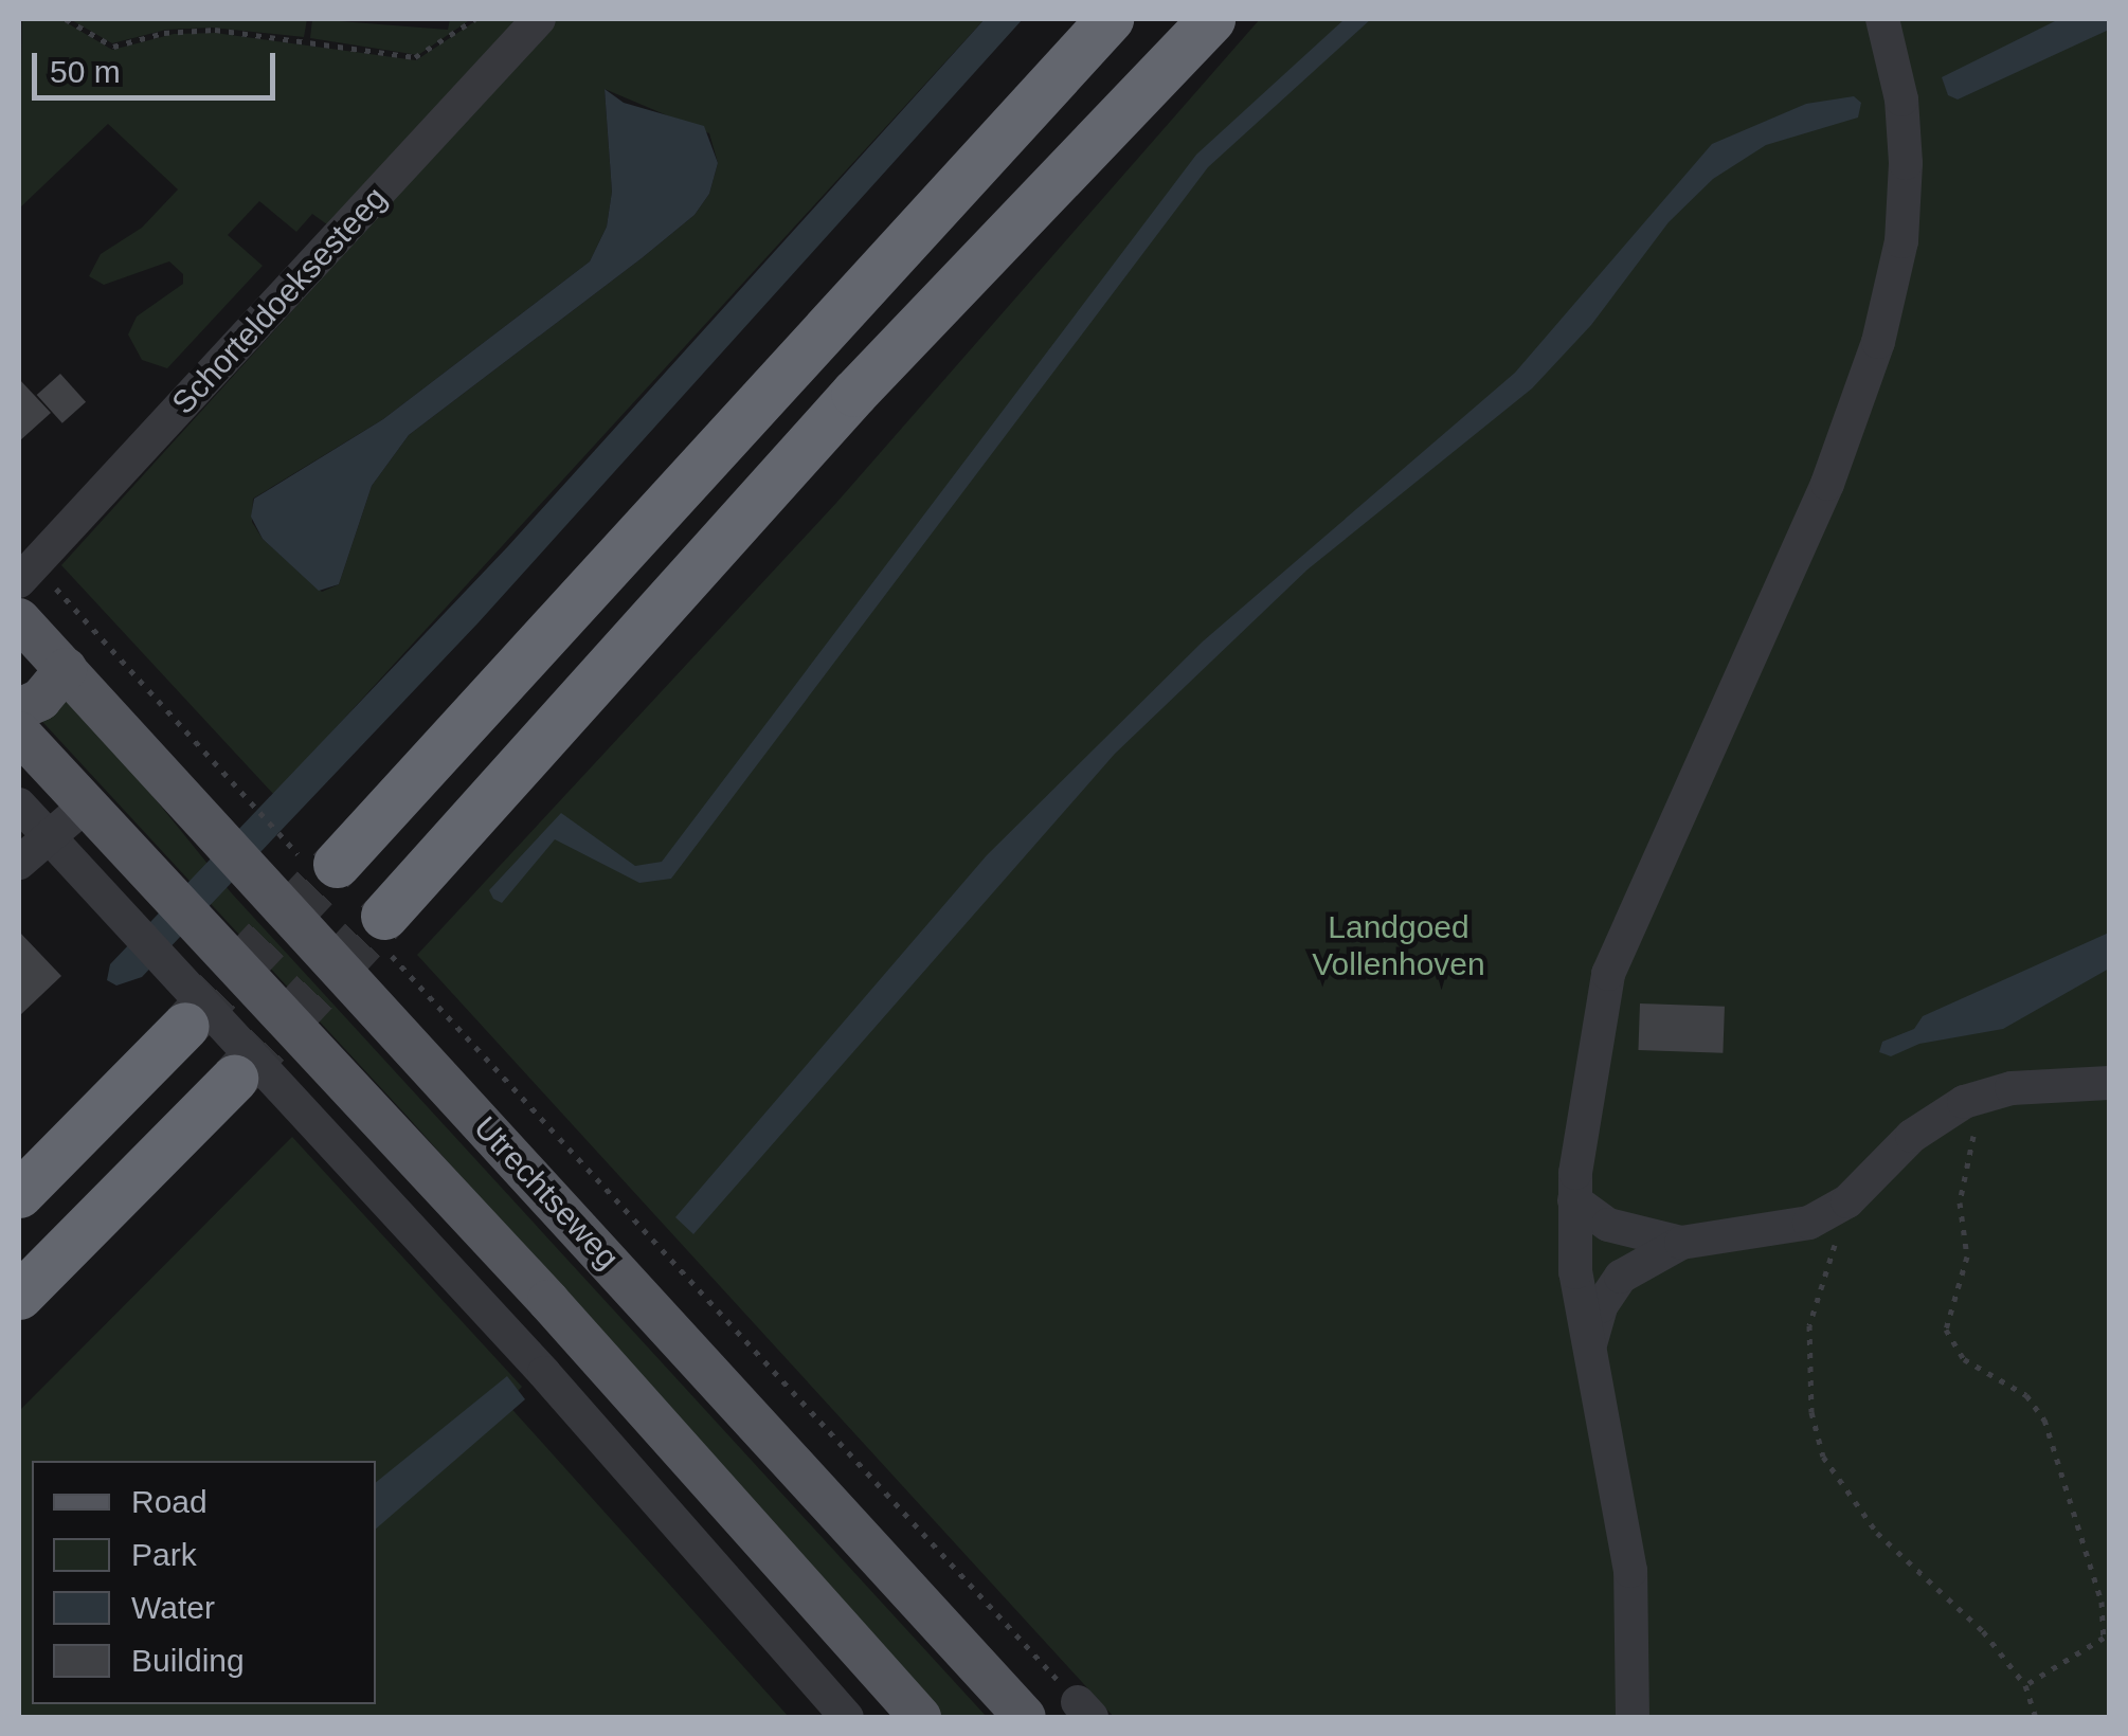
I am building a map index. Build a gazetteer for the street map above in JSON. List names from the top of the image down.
{
  "streets": {
    "main road": ["Utrechtseweg"],
    "street": ["Schorteldoeksesteeg"]
  },
  "parks": ["Landgoed Vollenhoven"],
  "legend": [
    "Road",
    "Park",
    "Water",
    "Building"
  ],
  "scale_bar": "50 m"
}
